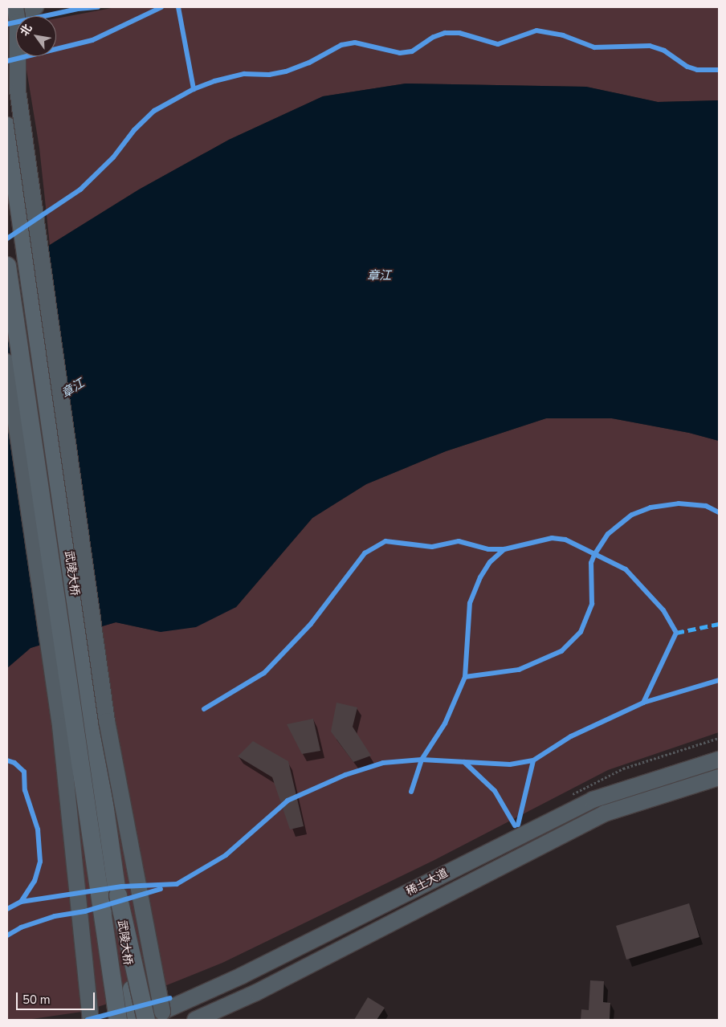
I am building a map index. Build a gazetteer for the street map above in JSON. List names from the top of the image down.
{
  "streets": {
    "main road": ["武陵大桥"],
    "street": ["稀土大道"]
  },
  "water": ["章江"],
  "scale_bar": "50 m",
  "north": "top left"
}
